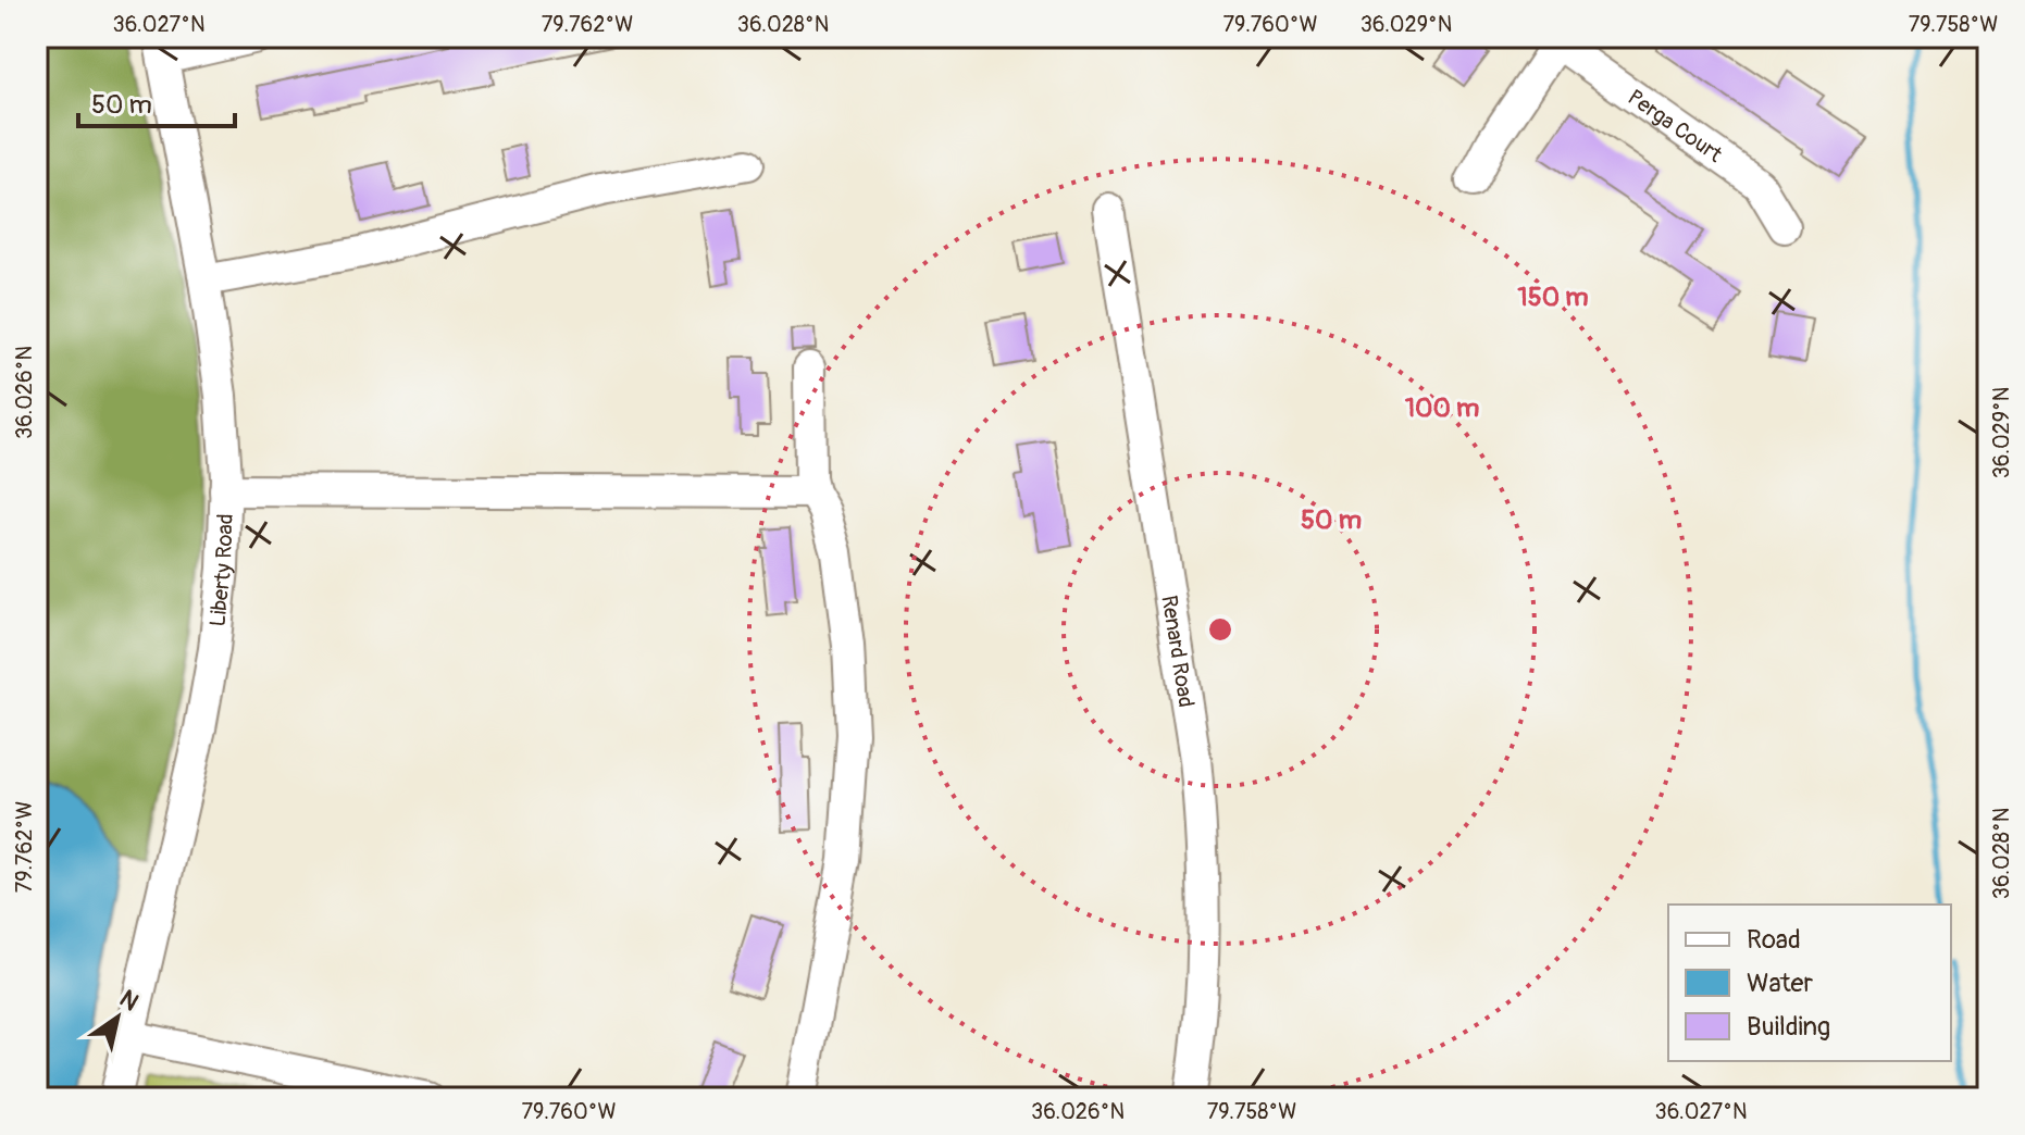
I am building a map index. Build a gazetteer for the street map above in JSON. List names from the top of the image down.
{
  "streets": {
    "street": ["Perga Court", "Liberty Road", "Renard Road"]
  },
  "legend": ["Road", "Water", "Building"],
  "scale_bar": "50 m",
  "north": "top right",
  "coordinates": [
    "36.027°N",
    "79.762°W",
    "36.028°N",
    "79.760°W",
    "36.029°N",
    "79.758°W",
    "36.026°N"
  ],
  "rings": ["150 m", "100 m", "50 m"]
}
